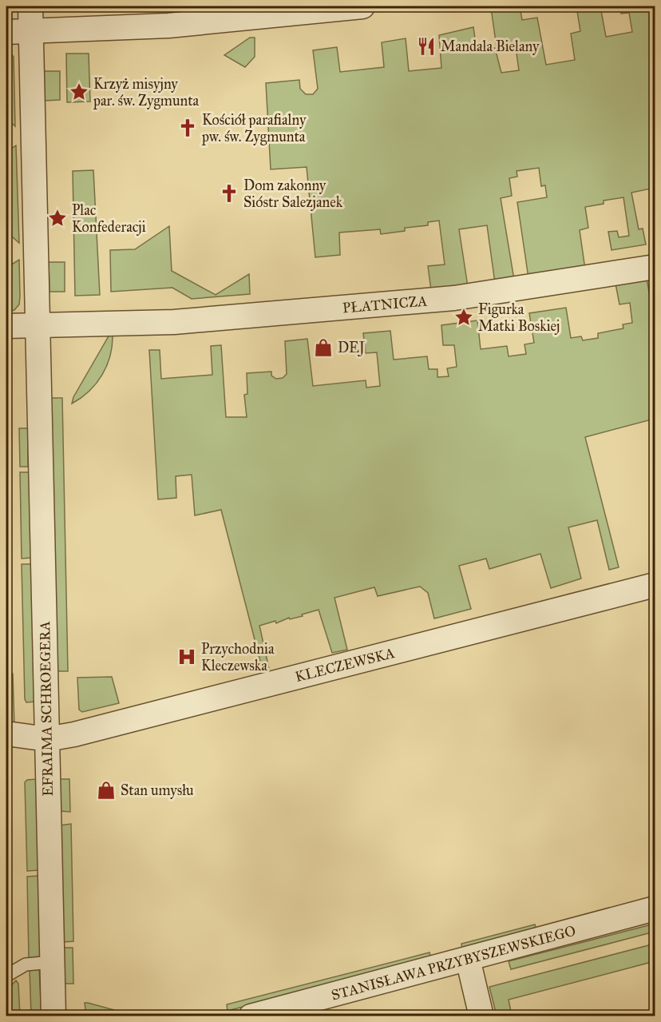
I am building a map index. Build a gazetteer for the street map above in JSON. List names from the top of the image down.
{
  "streets": {
    "street": [
      "PŁATNICZA",
      "KLECZEWSKA",
      "EFRAIMA SCHROEGERA",
      "STANISŁAWA PRZYBYSZEWSKIEGO"
    ]
  },
  "crossings": [
    ["PŁATNICZA", "EFRAIMA SCHROEGERA"],
    ["KLECZEWSKA", "EFRAIMA SCHROEGERA"]
  ],
  "places": {
    "restaurant": ["Mandala Bielany"],
    "place": ["Krzyż misyjny par. św. Zygmunta", "Plac Konfederacji", "Figurka Matki Boskiej"],
    "church": ["Kościół parafialny pw. św. Zygmunta", "Dom zakonny Sióstr Salezjanek"],
    "shop": ["DEJ", "Stan umysłu"],
    "hospital": ["Przychodnia Kleczewska"]
  }
}
